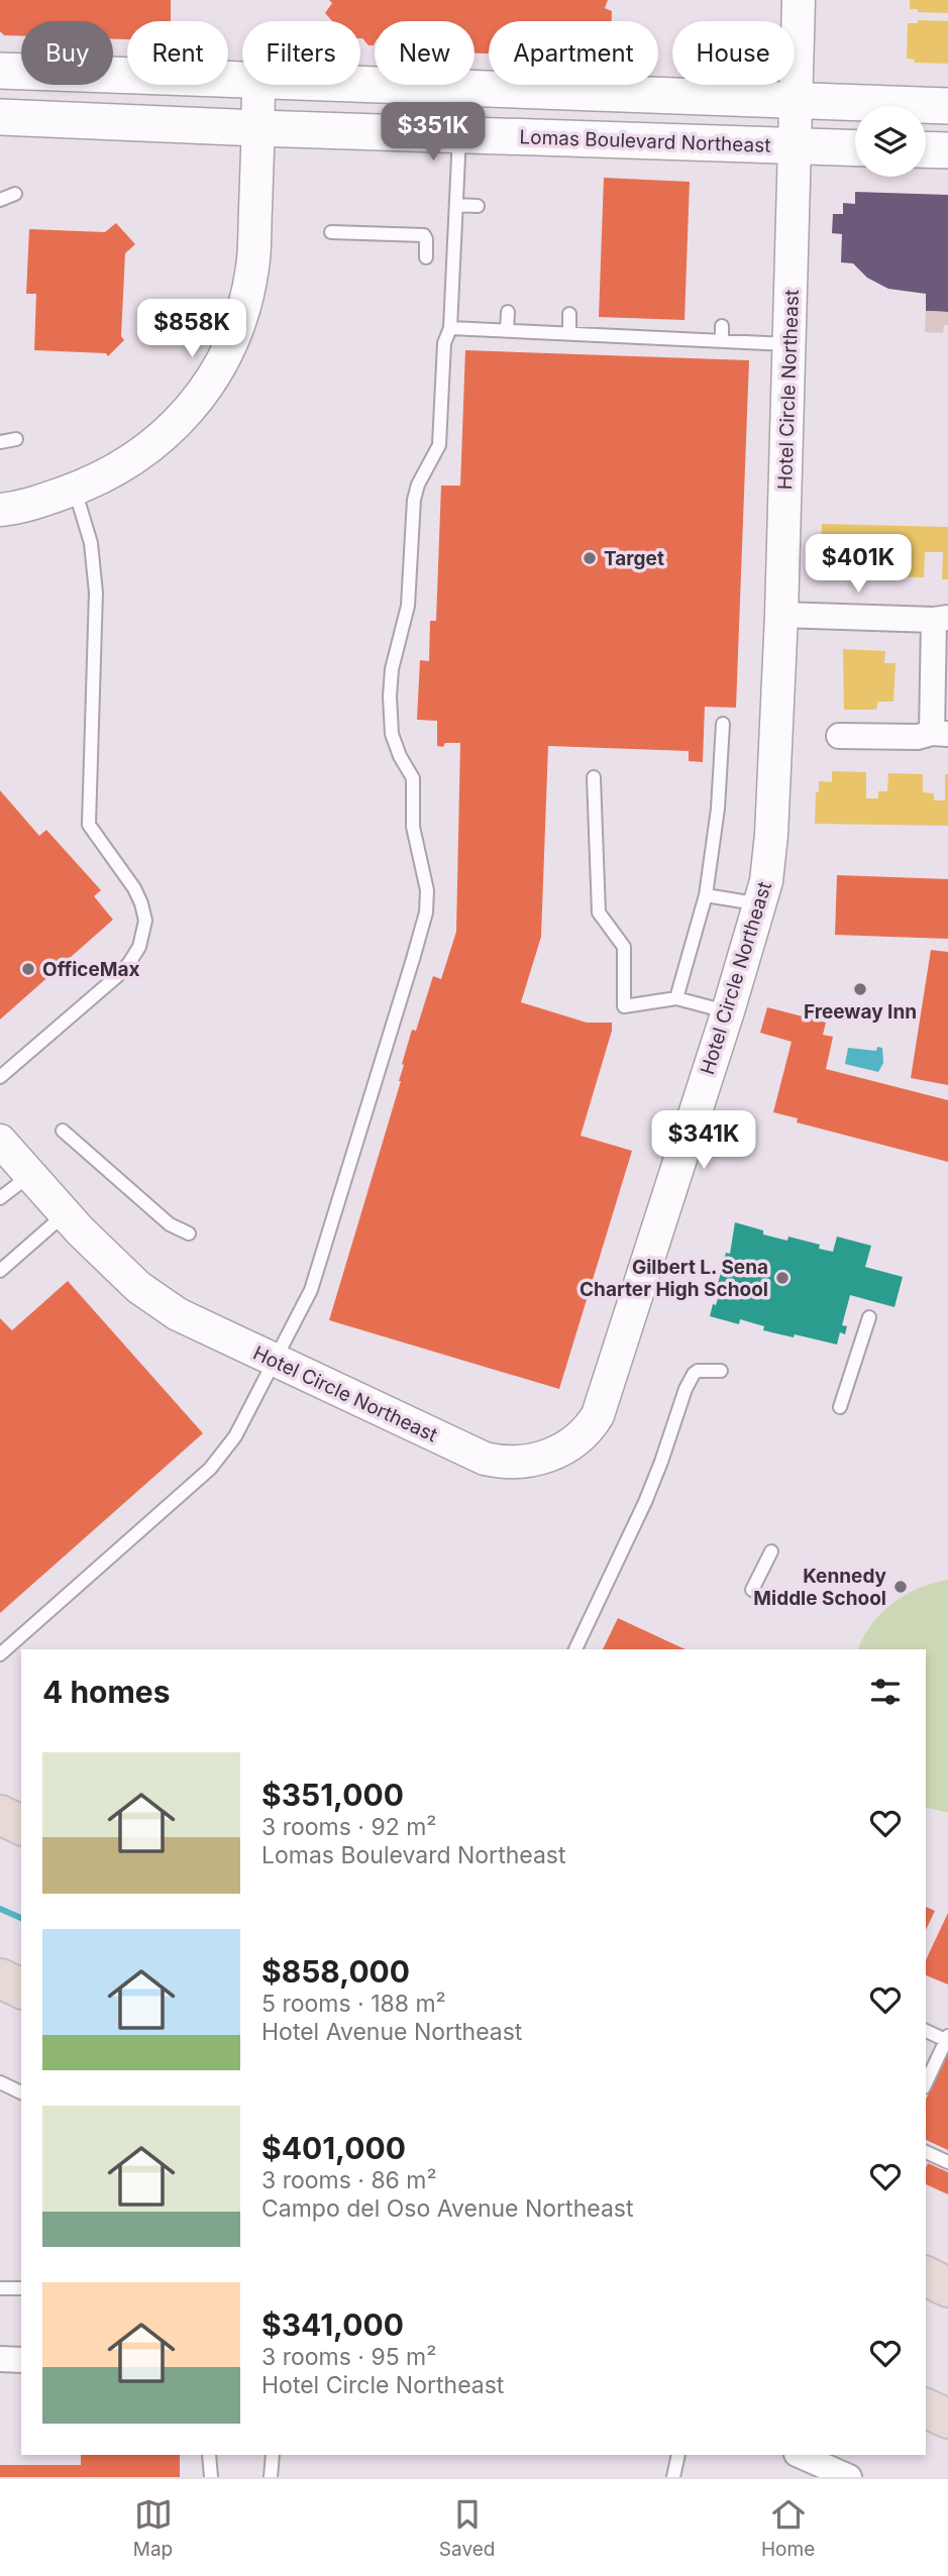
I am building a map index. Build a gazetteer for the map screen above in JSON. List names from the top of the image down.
{
  "streets": {
    "main road": ["Lomas Boulevard Northeast"],
    "street": ["Hotel Circle Northeast"]
  },
  "crossings": [
    ["Lomas Boulevard Northeast", "Hotel Circle Northeast"]
  ],
  "places": [
    "Target",
    "OfficeMax",
    "Freeway Inn",
    "Gilbert L. Sena Charter High School",
    "Kennedy Middle School"
  ],
  "page": {
    "chip": [
      "Buy",
      "Rent",
      "Filters",
      "New",
      "Apartment",
      "House"
    ],
    "price": [
      "$351K",
      "$858K",
      "$401K",
      "$341K"
    ],
    "heading": "4 homes",
    "list": [
      {
        "name": "$351,000",
        "note": "3 rooms · 92 m² · Lomas Boulevard Northeast"
      },
      {
        "name": "$858,000",
        "note": "5 rooms · 188 m² · Hotel Avenue Northeast"
      },
      {
        "name": "$401,000",
        "note": "3 rooms · 86 m² · Campo del Oso Avenue Northeast"
      },
      {
        "name": "$341,000",
        "note": "3 rooms · 95 m² · Hotel Circle Northeast"
      }
    ],
    "tabs": ["Map", "Saved", "Home"]
  }
}
